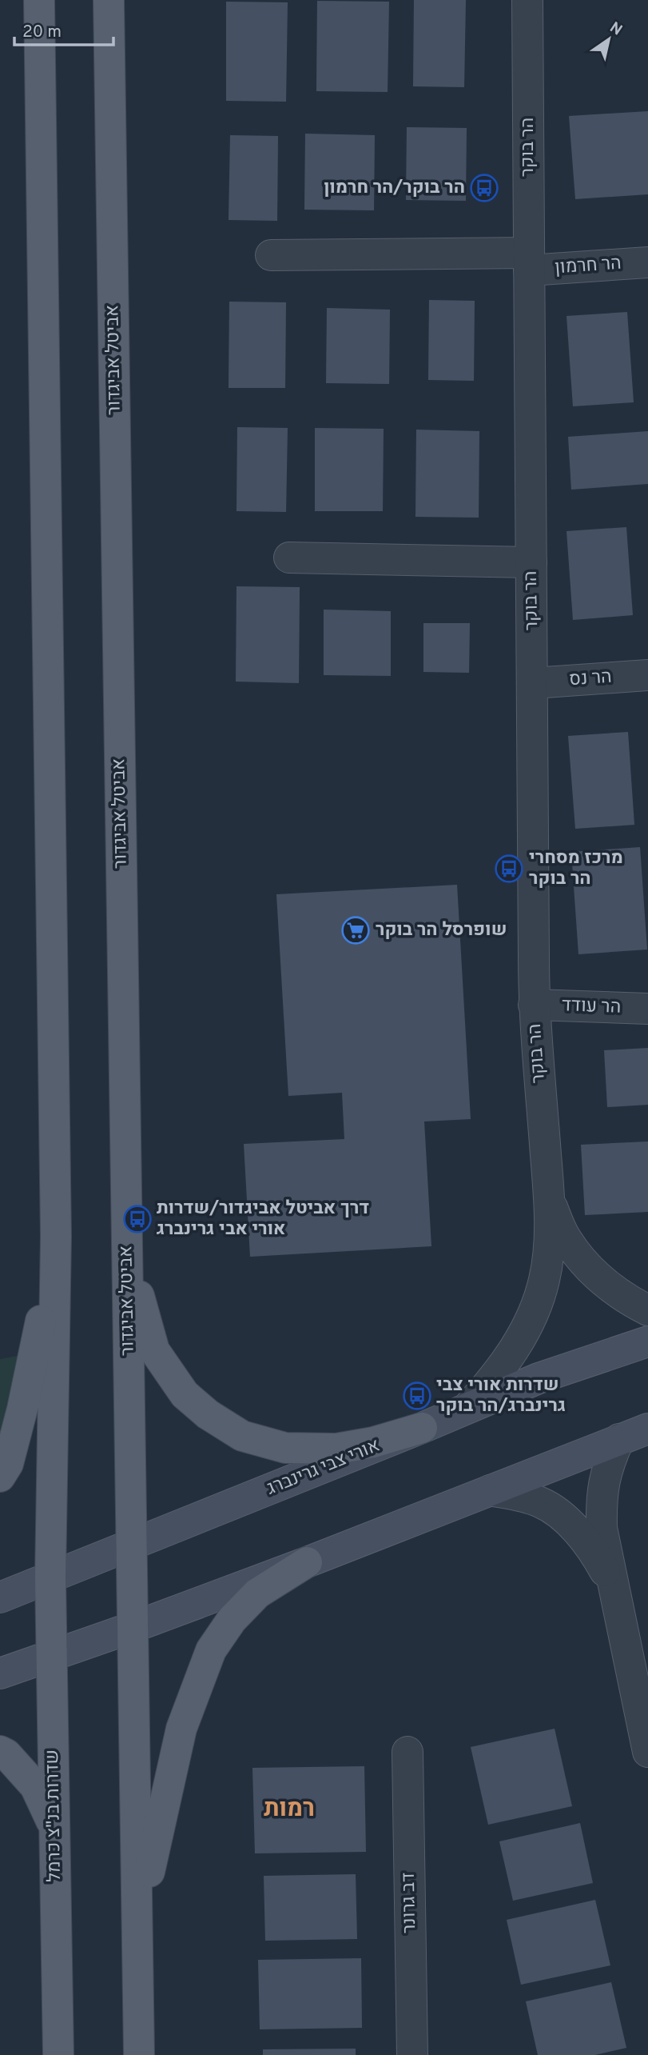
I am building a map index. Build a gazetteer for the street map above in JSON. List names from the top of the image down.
{
  "streets": {
    "main road": ["אביטל אביגדור", "אורי צבי גרינברג", "שדרות בנ\"צ כרמל"],
    "street": [
      "הר בוקר",
      "הר חרמון",
      "הר נס",
      "הר עודד",
      "דב גרונר"
    ]
  },
  "crossings": [
    ["הר בוקר", "הר חרמון"],
    ["הר בוקר", "הר נס"],
    ["הר בוקר", "הר עודד"],
    ["הר בוקר", "אורי צבי גרינברג"],
    ["אביטל אביגדור", "אורי צבי גרינברג"],
    ["אורי צבי גרינברג", "שדרות בנ\"צ כרמל"]
  ],
  "districts": ["רמות"],
  "places": {
    "bus stop": [
      "הר בוקר/הר חרמון",
      "מרכז מסחרי הר בוקר",
      "דרך אביטל אביגדור/שדרות אורי אבי גרינברג",
      "שדרות אורי צבי גרינברג/הר בוקר"
    ],
    "supermarket": ["שופרסל הר בוקר"]
  },
  "scale_bar": "20 m",
  "north": "top right"
}
